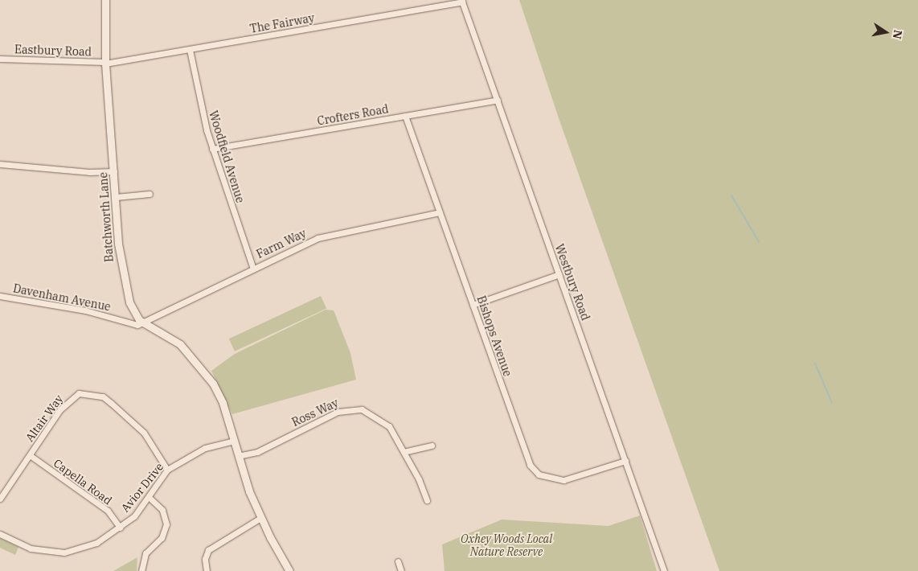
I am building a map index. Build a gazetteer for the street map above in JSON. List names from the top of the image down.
{
  "streets": {
    "street": [
      "The Fairway",
      "Eastbury Road",
      "Crofters Road",
      "Woodfield Avenue",
      "Batchworth Lane",
      "Farm Way",
      "Westbury Road",
      "Davenham Avenue",
      "Bishops Avenue",
      "Ross Way",
      "Altair Way",
      "Capella Road",
      "Avior Drive"
    ]
  },
  "crossings": [
    ["The Fairway", "Eastbury Road"],
    ["The Fairway", "Woodfield Avenue"],
    ["The Fairway", "Batchworth Lane"],
    ["The Fairway", "Westbury Road"],
    ["Eastbury Road", "Batchworth Lane"],
    ["Crofters Road", "Woodfield Avenue"],
    ["Crofters Road", "Westbury Road"],
    ["Crofters Road", "Bishops Avenue"],
    ["Woodfield Avenue", "Farm Way"],
    ["Batchworth Lane", "Farm Way"],
    ["Batchworth Lane", "Davenham Avenue"],
    ["Batchworth Lane", "Ross Way"],
    ["Batchworth Lane", "Avior Drive"],
    ["Farm Way", "Davenham Avenue"],
    ["Farm Way", "Bishops Avenue"],
    ["Westbury Road", "Bishops Avenue"],
    ["Altair Way", "Capella Road"],
    ["Altair Way", "Avior Drive"],
    ["Capella Road", "Avior Drive"]
  ],
  "parks": ["Oxhey Woods Local Nature Reserve"],
  "north": "right"
}
